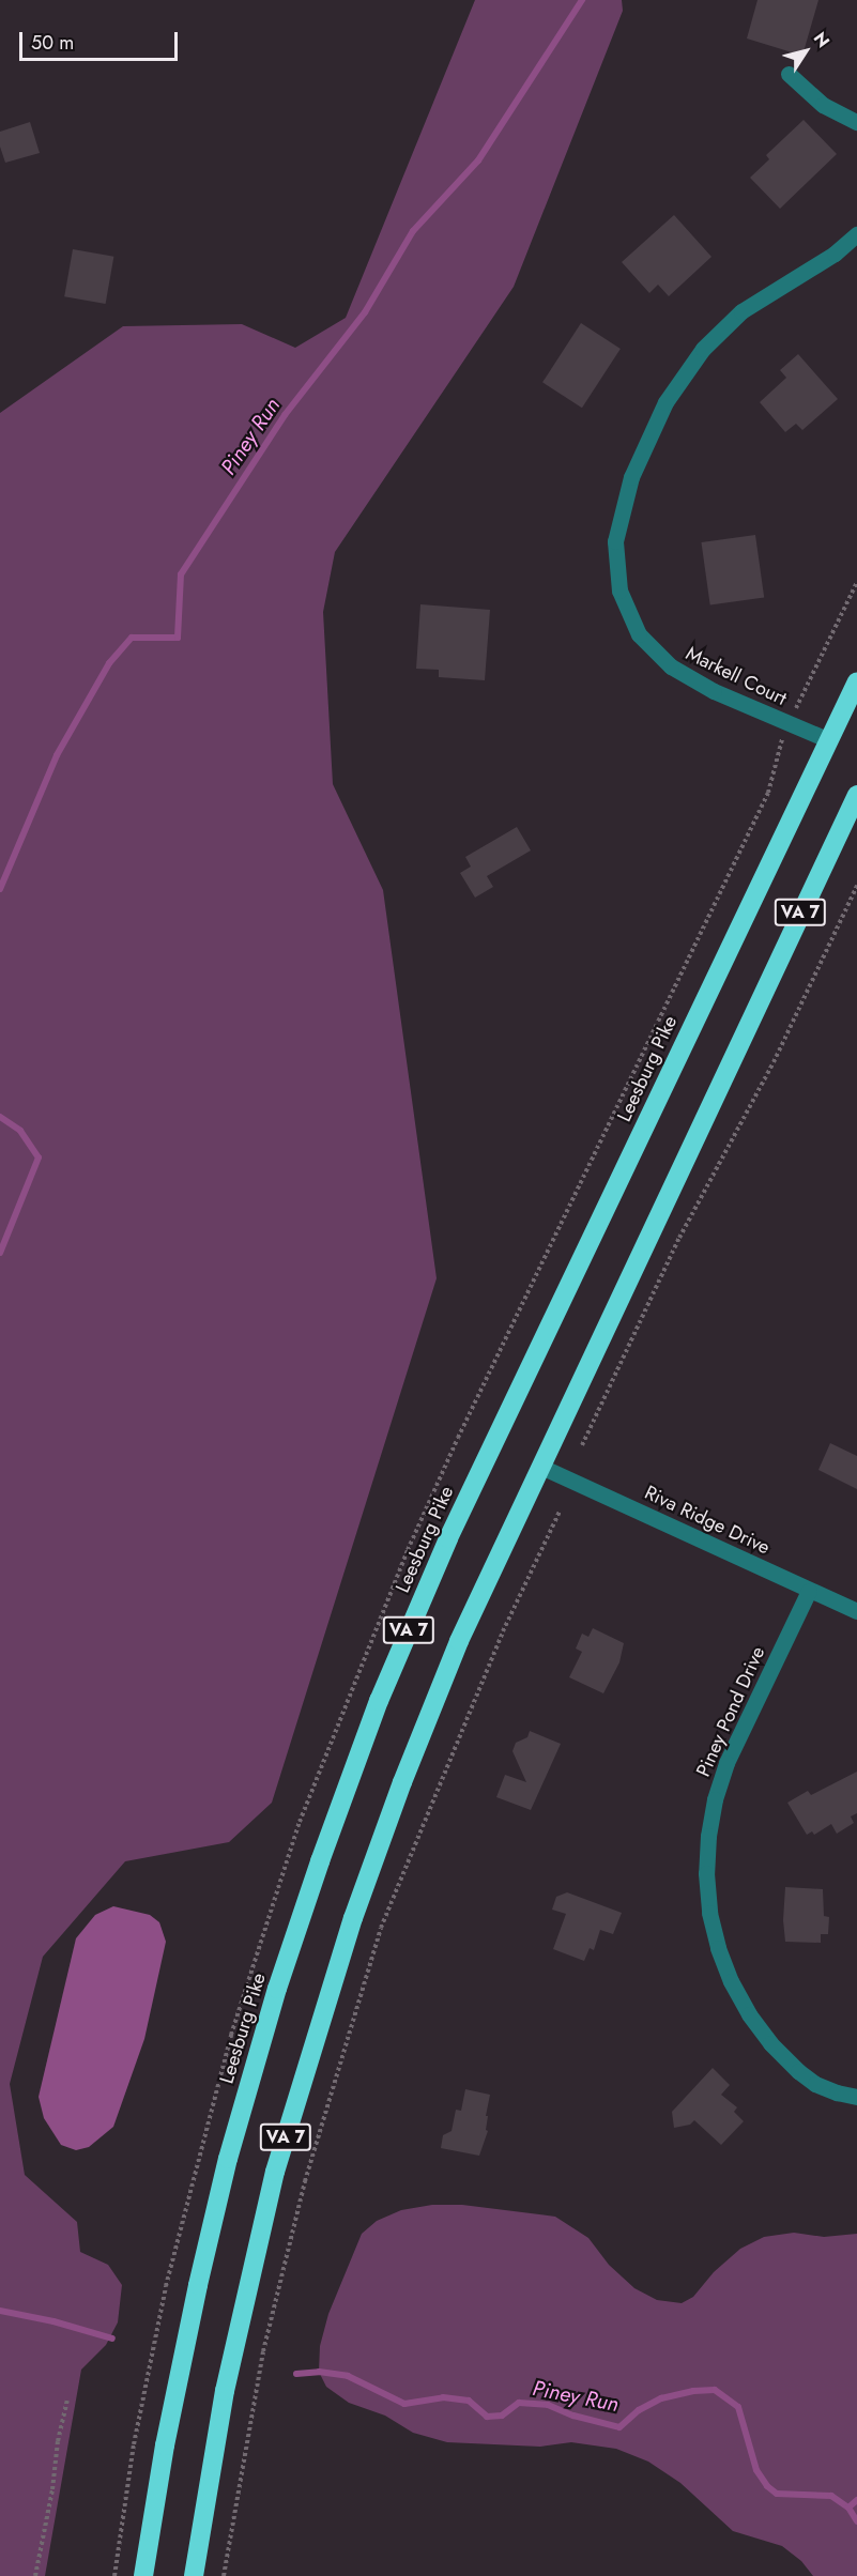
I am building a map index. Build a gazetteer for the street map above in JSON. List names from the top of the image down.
{
  "streets": {
    "highway": ["VA 7", "Leesburg Pike"],
    "street": ["Markell Court", "Riva Ridge Drive", "Piney Pond Drive"]
  },
  "crossings": [
    ["Markell Court", "Leesburg Pike"],
    ["VA 7", "Riva Ridge Drive"],
    ["Riva Ridge Drive", "Piney Pond Drive"]
  ],
  "water": ["Piney Run"],
  "scale_bar": "50 m",
  "north": "top right"
}
